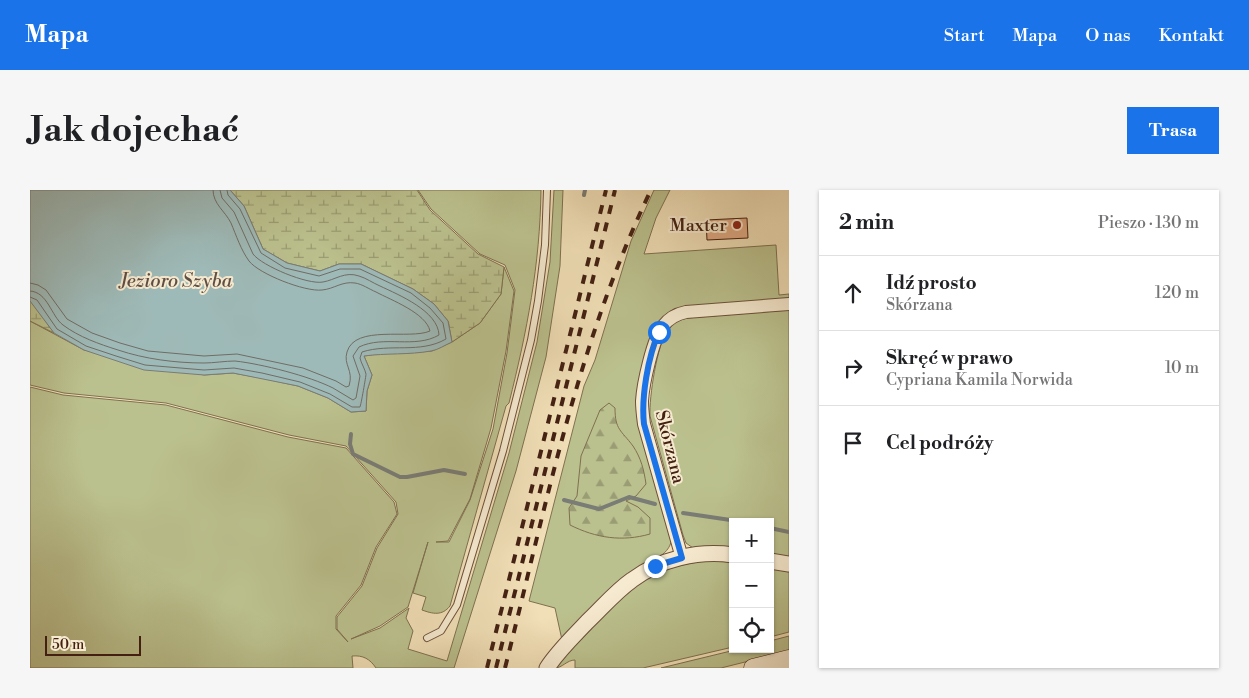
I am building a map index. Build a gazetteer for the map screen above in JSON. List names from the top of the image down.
{
  "streets": {
    "street": ["Skórzana"]
  },
  "water": ["Jezioro Szyba"],
  "places": ["Maxter"],
  "scale_bar": "50 m",
  "page": {
    "header": "Mapa",
    "nav": [
      "Start",
      "Mapa",
      "O nas",
      "Kontakt"
    ],
    "buttons": "Trasa",
    "title": "Jak dojechać",
    "heading": ["2 min", "Pieszo · 130 m"],
    "list": [
      ["Idź prosto", "Skórzana", "120 m"],
      ["Skręć w prawo", "Cypriana Kamila Norwida", "10 m"],
      "Cel podróży"
    ],
    "map_buttons": ["+", "−"],
    "scale": "50 m"
  }
}
